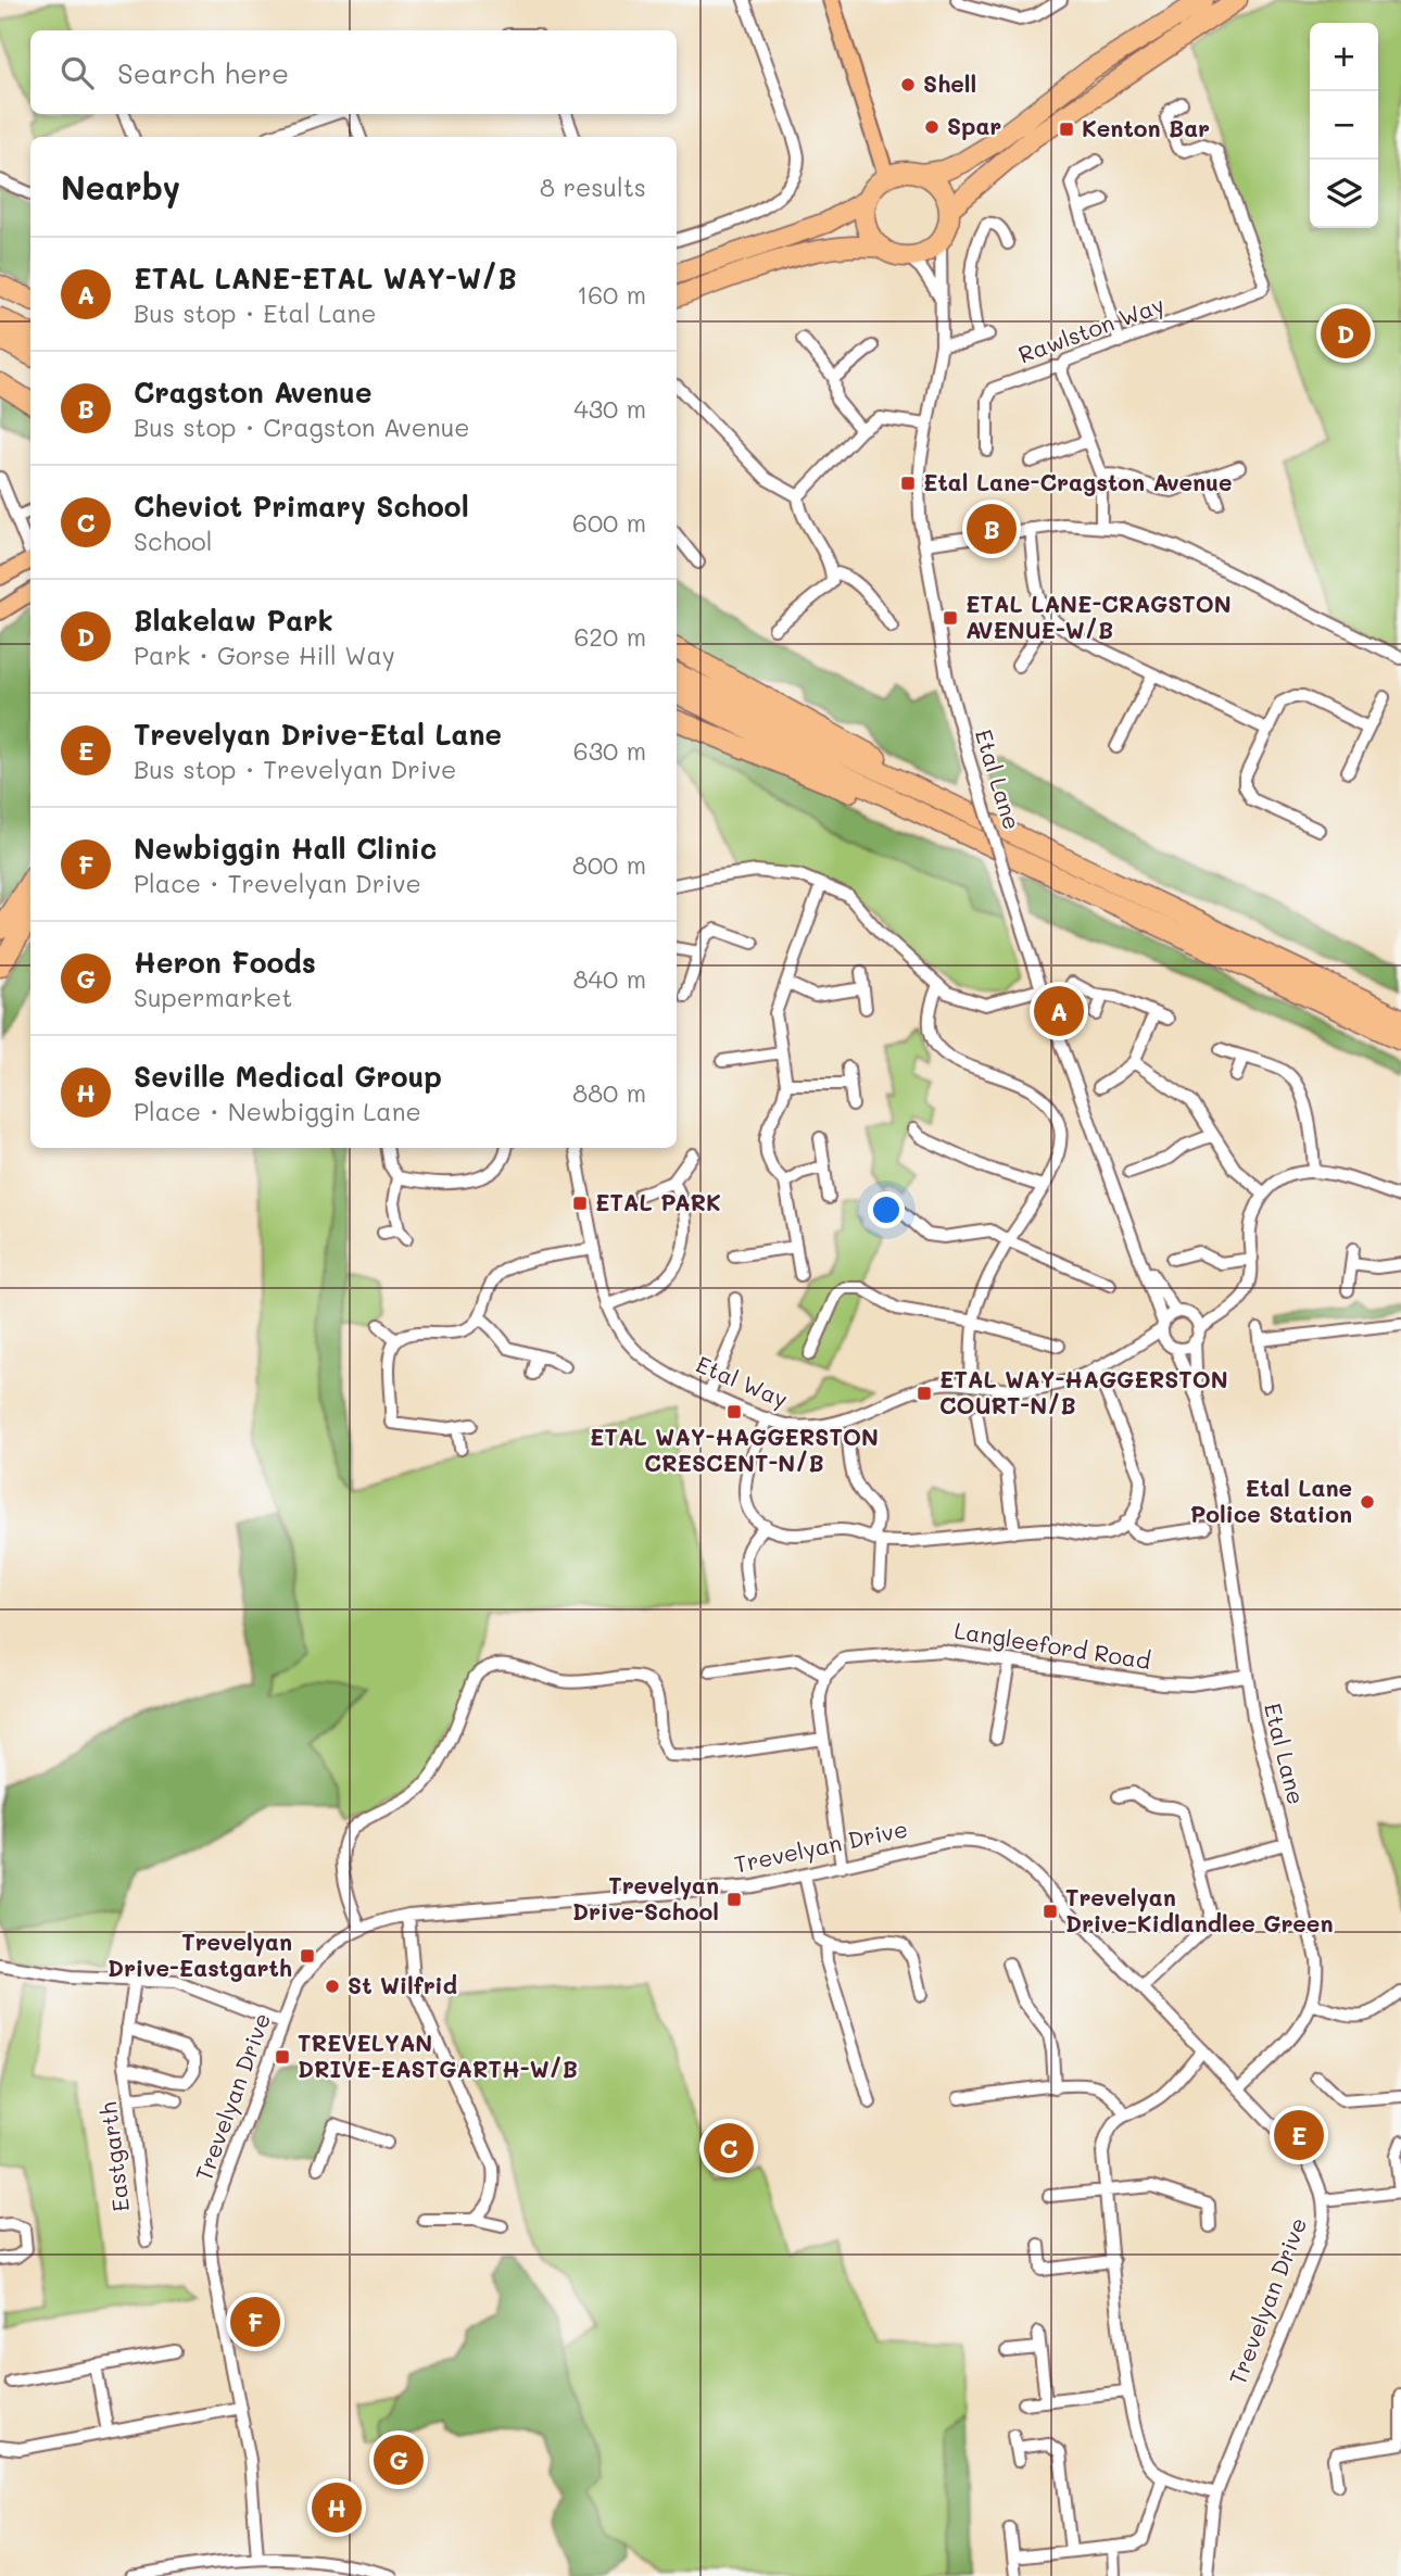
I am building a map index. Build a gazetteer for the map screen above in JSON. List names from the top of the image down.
{
  "streets": {
    "street": [
      "Rawlston Way",
      "Etal Lane",
      "Etal Way",
      "Langleeford Road",
      "Trevelyan Drive",
      "Eastgarth"
    ]
  },
  "crossings": [
    ["Etal Lane", "Etal Way"],
    ["Etal Lane", "Langleeford Road"],
    ["Etal Lane", "Trevelyan Drive"]
  ],
  "places": {
    "other": [
      "Shell",
      "Spar",
      "Etal Lane Police Station",
      "St Wilfrid"
    ],
    "transit": [
      "Kenton Bar",
      "Etal Lane-Cragston Avenue",
      "ETAL LANE-CRAGSTON AVENUE-W/B",
      "ETAL PARK",
      "ETAL WAY-HAGGERSTON COURT-N/B",
      "ETAL WAY-HAGGERSTON CRESCENT-N/B",
      "Trevelyan Drive-School",
      "Trevelyan Drive-Kidlandlee Green",
      "Trevelyan Drive-Eastgarth",
      "TREVELYAN DRIVE-EASTGARTH-W/B"
    ]
  },
  "page": {
    "map_buttons": ["+", "−"],
    "search": "Search here",
    "heading": ["Nearby", "8 results"],
    "list": [
      {
        "mark": "A",
        "name": "ETAL LANE-ETAL WAY-W/B",
        "note": "Bus stop · Etal Lane",
        "value": "160 m"
      },
      {
        "mark": "B",
        "name": "Cragston Avenue",
        "note": "Bus stop · Cragston Avenue",
        "value": "430 m"
      },
      {
        "mark": "C",
        "name": "Cheviot Primary School",
        "note": "School",
        "value": "600 m"
      },
      {
        "mark": "D",
        "name": "Blakelaw Park",
        "note": "Park · Gorse Hill Way",
        "value": "620 m"
      },
      {
        "mark": "E",
        "name": "Trevelyan Drive-Etal Lane",
        "note": "Bus stop · Trevelyan Drive",
        "value": "630 m"
      },
      {
        "mark": "F",
        "name": "Newbiggin Hall Clinic",
        "note": "Place · Trevelyan Drive",
        "value": "800 m"
      },
      {
        "mark": "G",
        "name": "Heron Foods",
        "note": "Supermarket",
        "value": "840 m"
      },
      {
        "mark": "H",
        "name": "Seville Medical Group",
        "note": "Place · Newbiggin Lane",
        "value": "880 m"
      }
    ],
    "pins": [
      "D",
      "B",
      "A",
      "E",
      "C",
      "F",
      "G",
      "H"
    ]
  }
}
